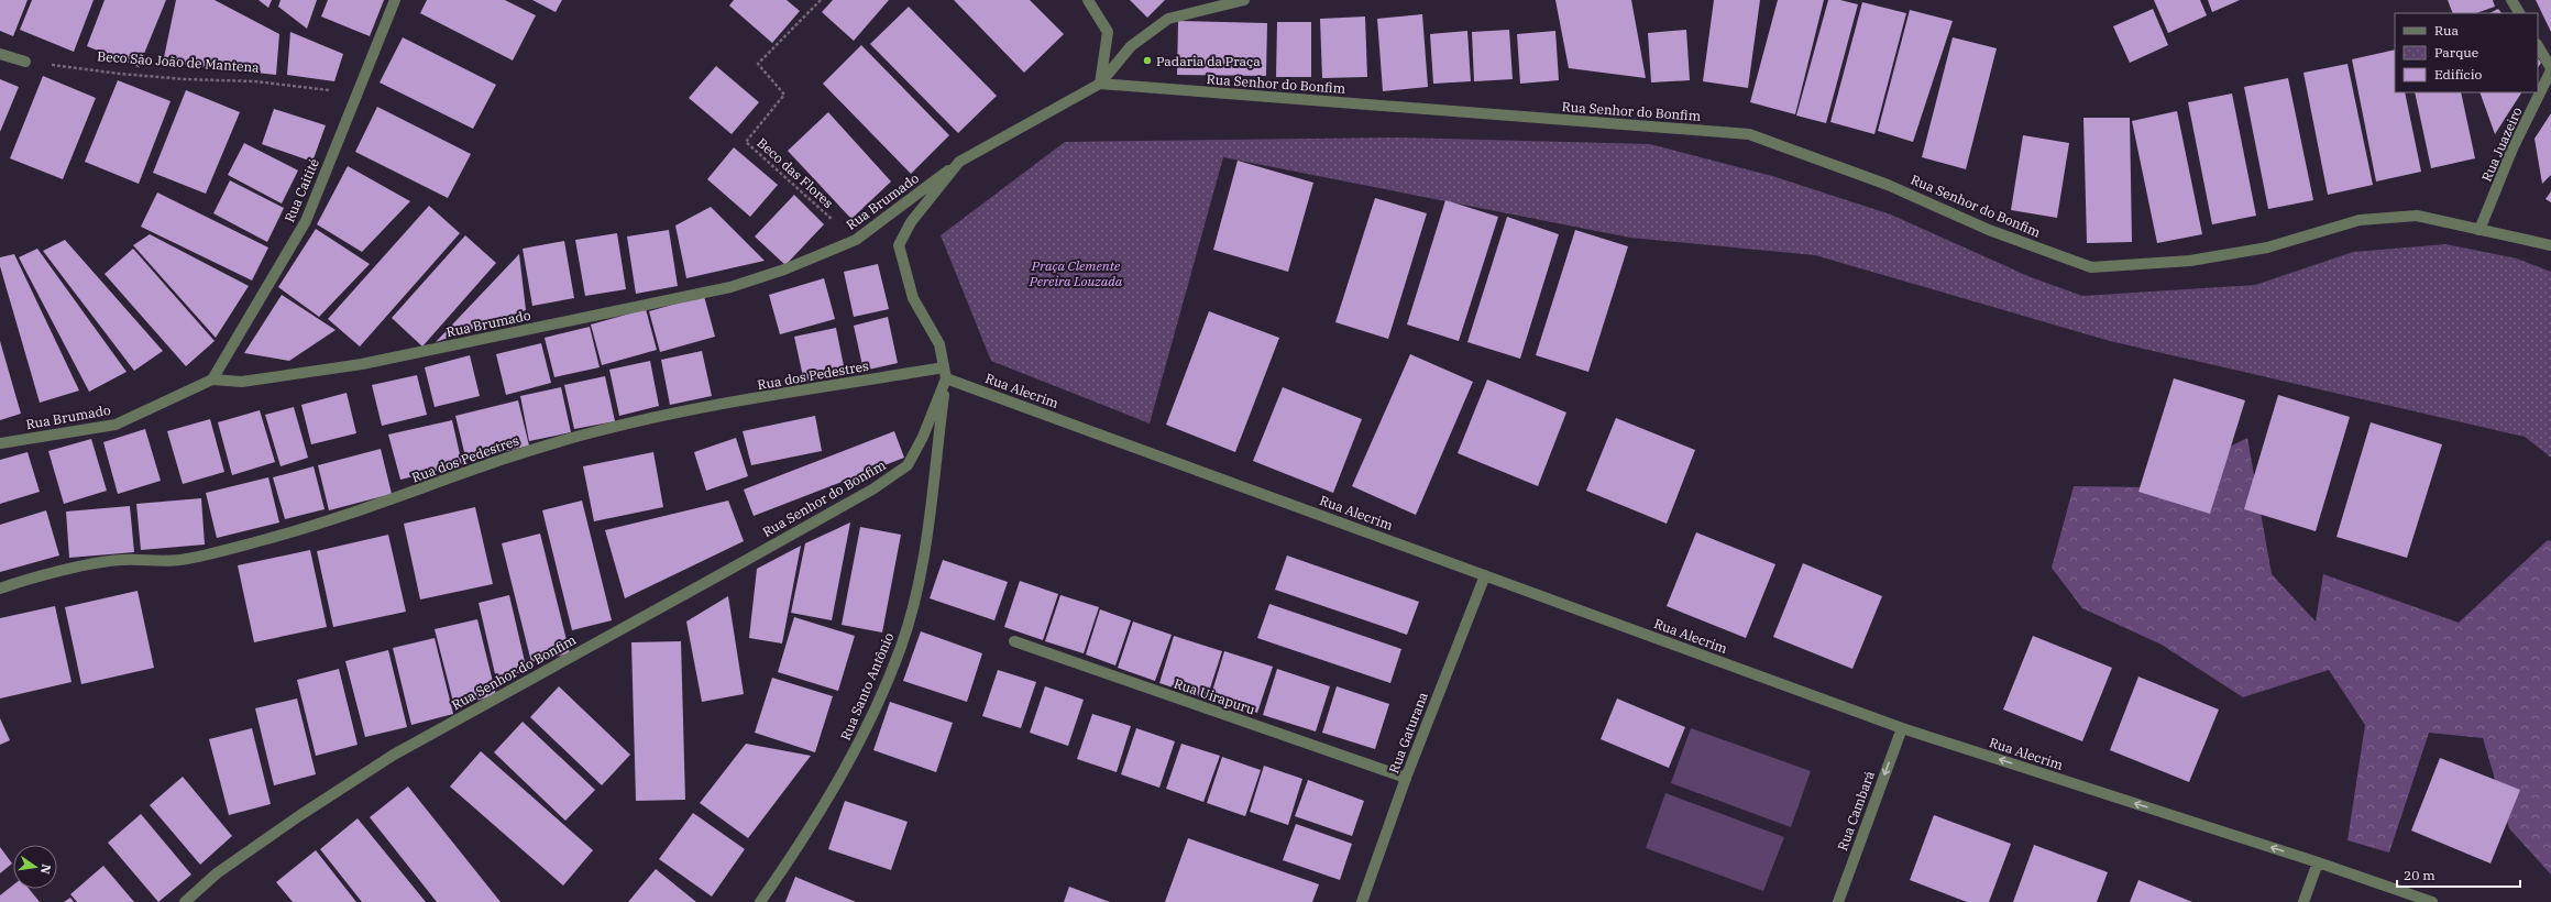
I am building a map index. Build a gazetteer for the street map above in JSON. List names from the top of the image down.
{
  "streets": {
    "street": [
      "Rua Senhor do Bonfim",
      "Rua Juazeiro",
      "Rua Caitité",
      "Rua Brumado",
      "Rua dos Pedestres",
      "Rua Alecrim",
      "Rua Santo Antônio",
      "Rua Uirapuru",
      "Rua Gaturana",
      "Rua Cambará"
    ],
    "path": ["Beco São João de Mantena", "Beco das Flores"]
  },
  "crossings": [
    ["Beco São João de Mantena", "Rua Caitité"],
    ["Rua Senhor do Bonfim", "Rua Juazeiro"],
    ["Rua Senhor do Bonfim", "Rua dos Pedestres"],
    ["Rua Senhor do Bonfim", "Rua Alecrim"],
    ["Rua Senhor do Bonfim", "Rua Santo Antônio"],
    ["Beco das Flores", "Rua Brumado"],
    ["Rua Caitité", "Rua Brumado"],
    ["Rua dos Pedestres", "Rua Alecrim"],
    ["Rua dos Pedestres", "Rua Santo Antônio"],
    ["Rua Alecrim", "Rua Santo Antônio"],
    ["Rua Alecrim", "Rua Gaturana"],
    ["Rua Alecrim", "Rua Cambará"],
    ["Rua Uirapuru", "Rua Gaturana"]
  ],
  "one_way": ["Rua Cambará"],
  "parks": ["Praça Clemente Pereira Louzada"],
  "places": ["Padaria da Praça"],
  "legend": ["Rua", "Parque", "Edifício"],
  "scale_bar": "20 m",
  "north": "right"
}
